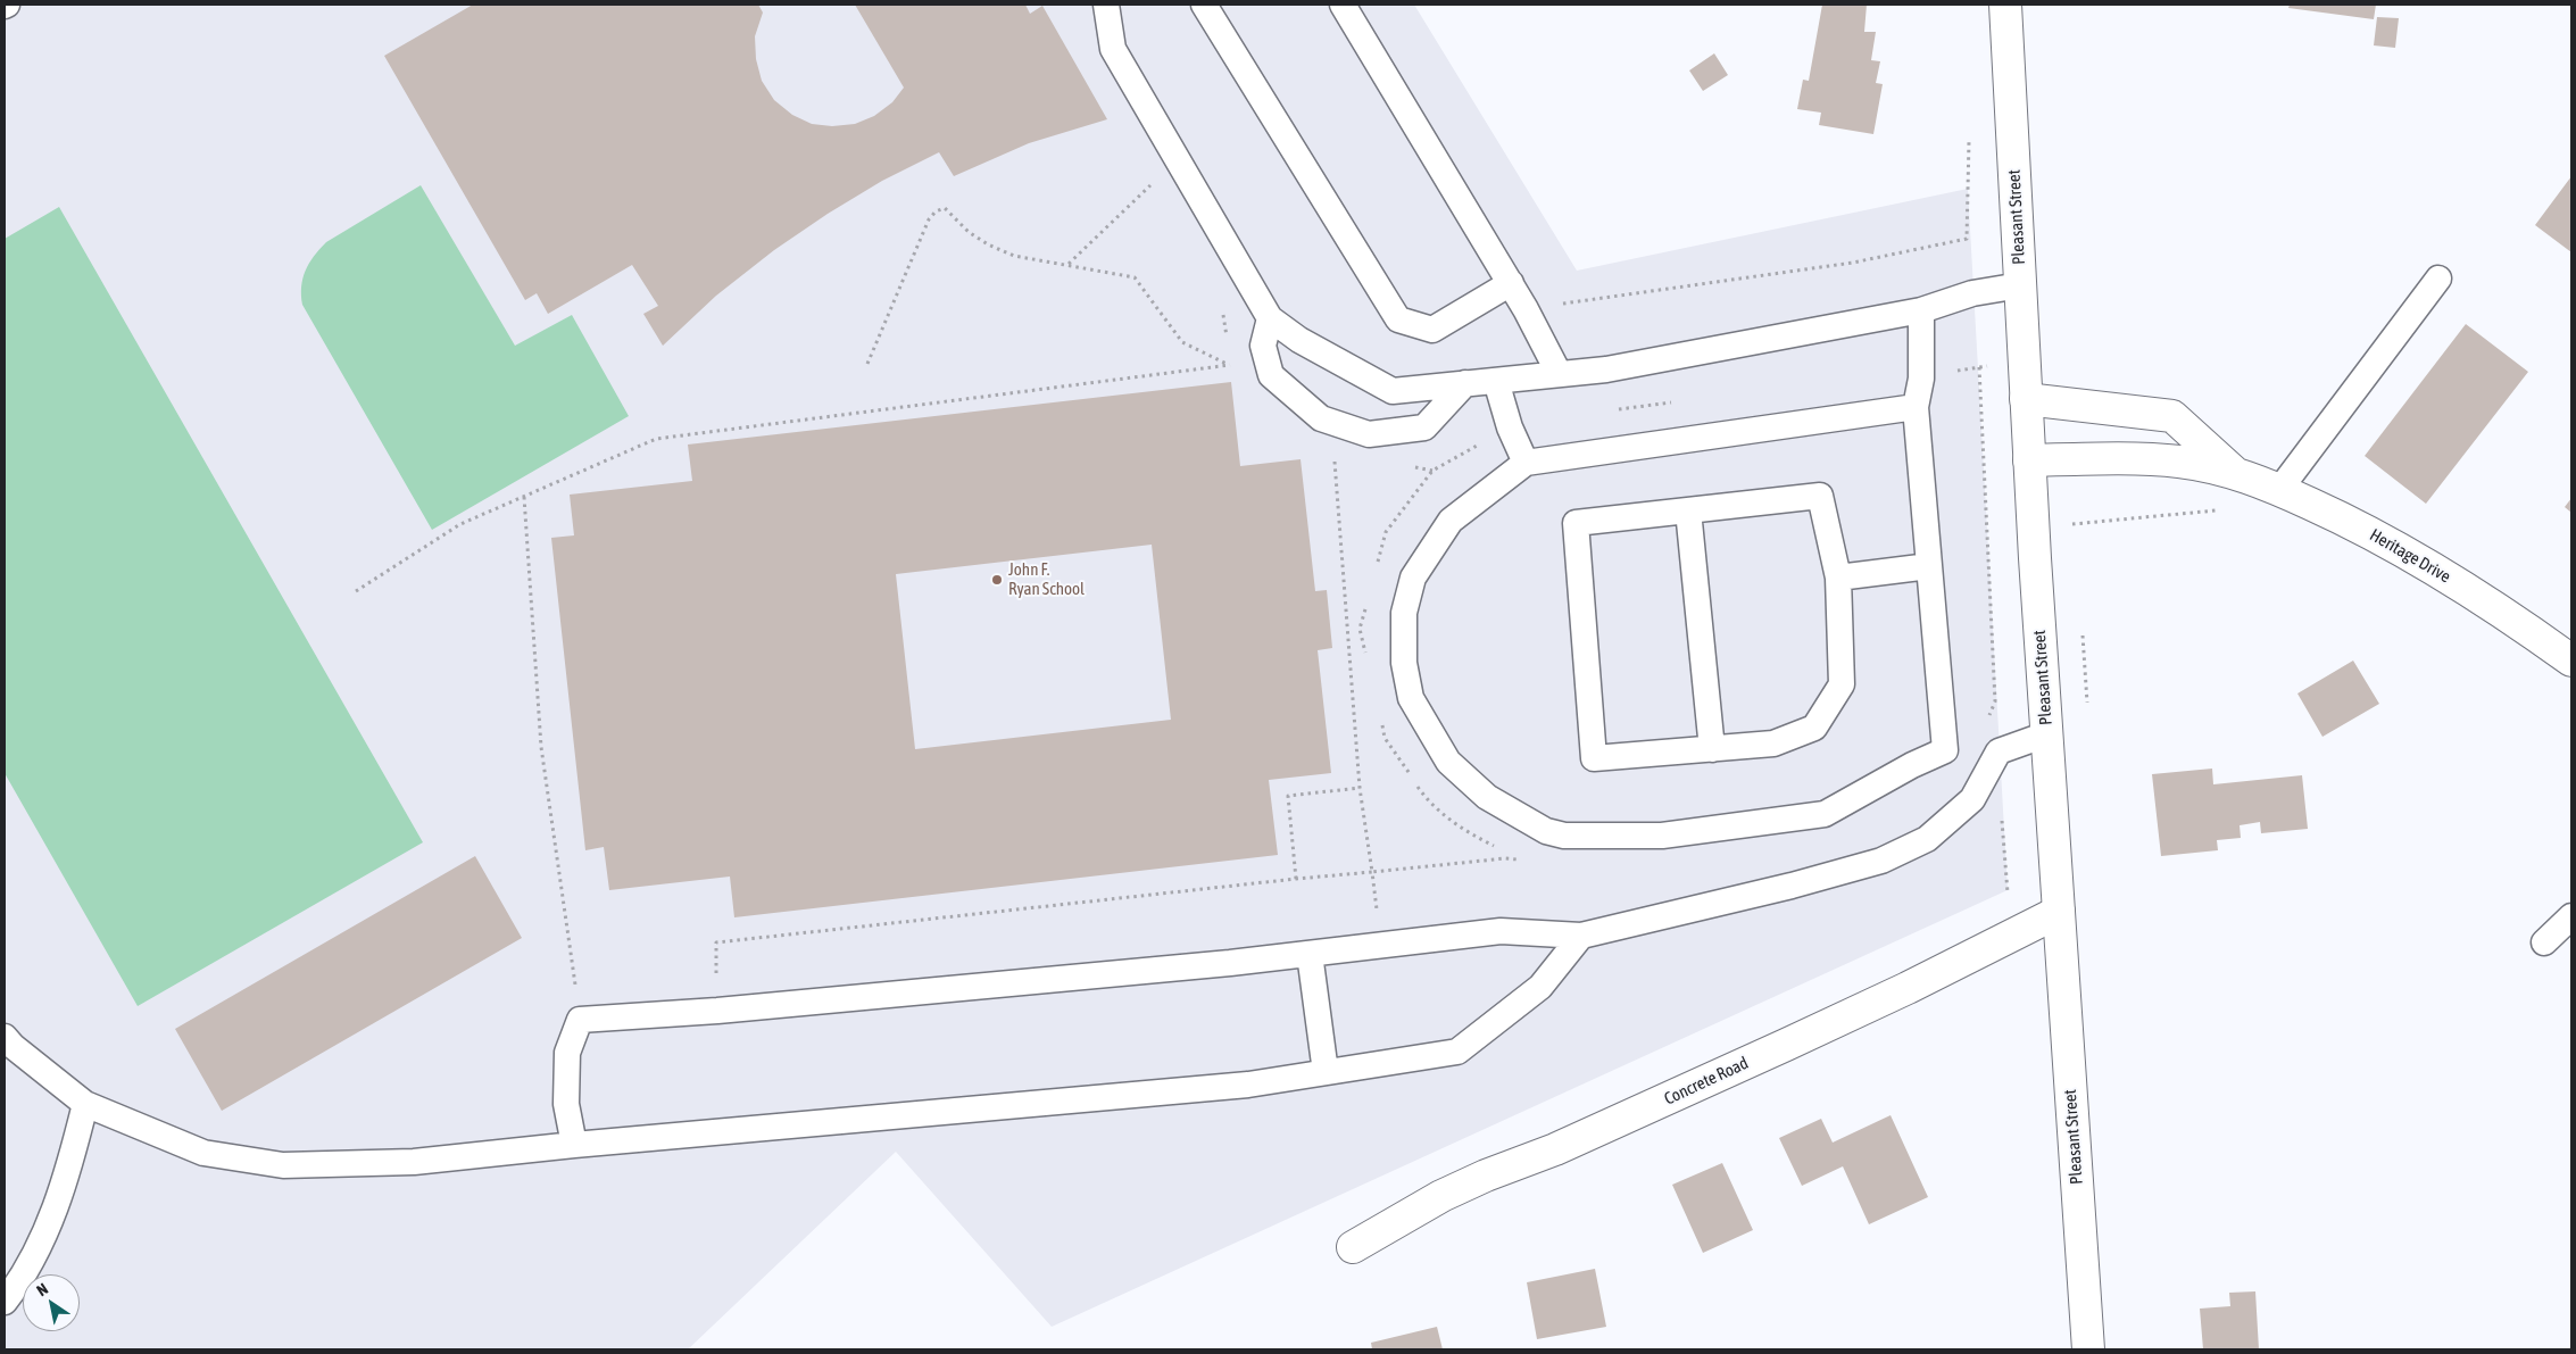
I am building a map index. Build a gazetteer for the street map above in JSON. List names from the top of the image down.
{
  "streets": {
    "street": ["Pleasant Street", "Heritage Drive", "Concrete Road"]
  },
  "crossings": [
    ["Pleasant Street", "Heritage Drive"],
    ["Pleasant Street", "Concrete Road"]
  ],
  "places": ["John F. Ryan School"],
  "north": "top left"
}
